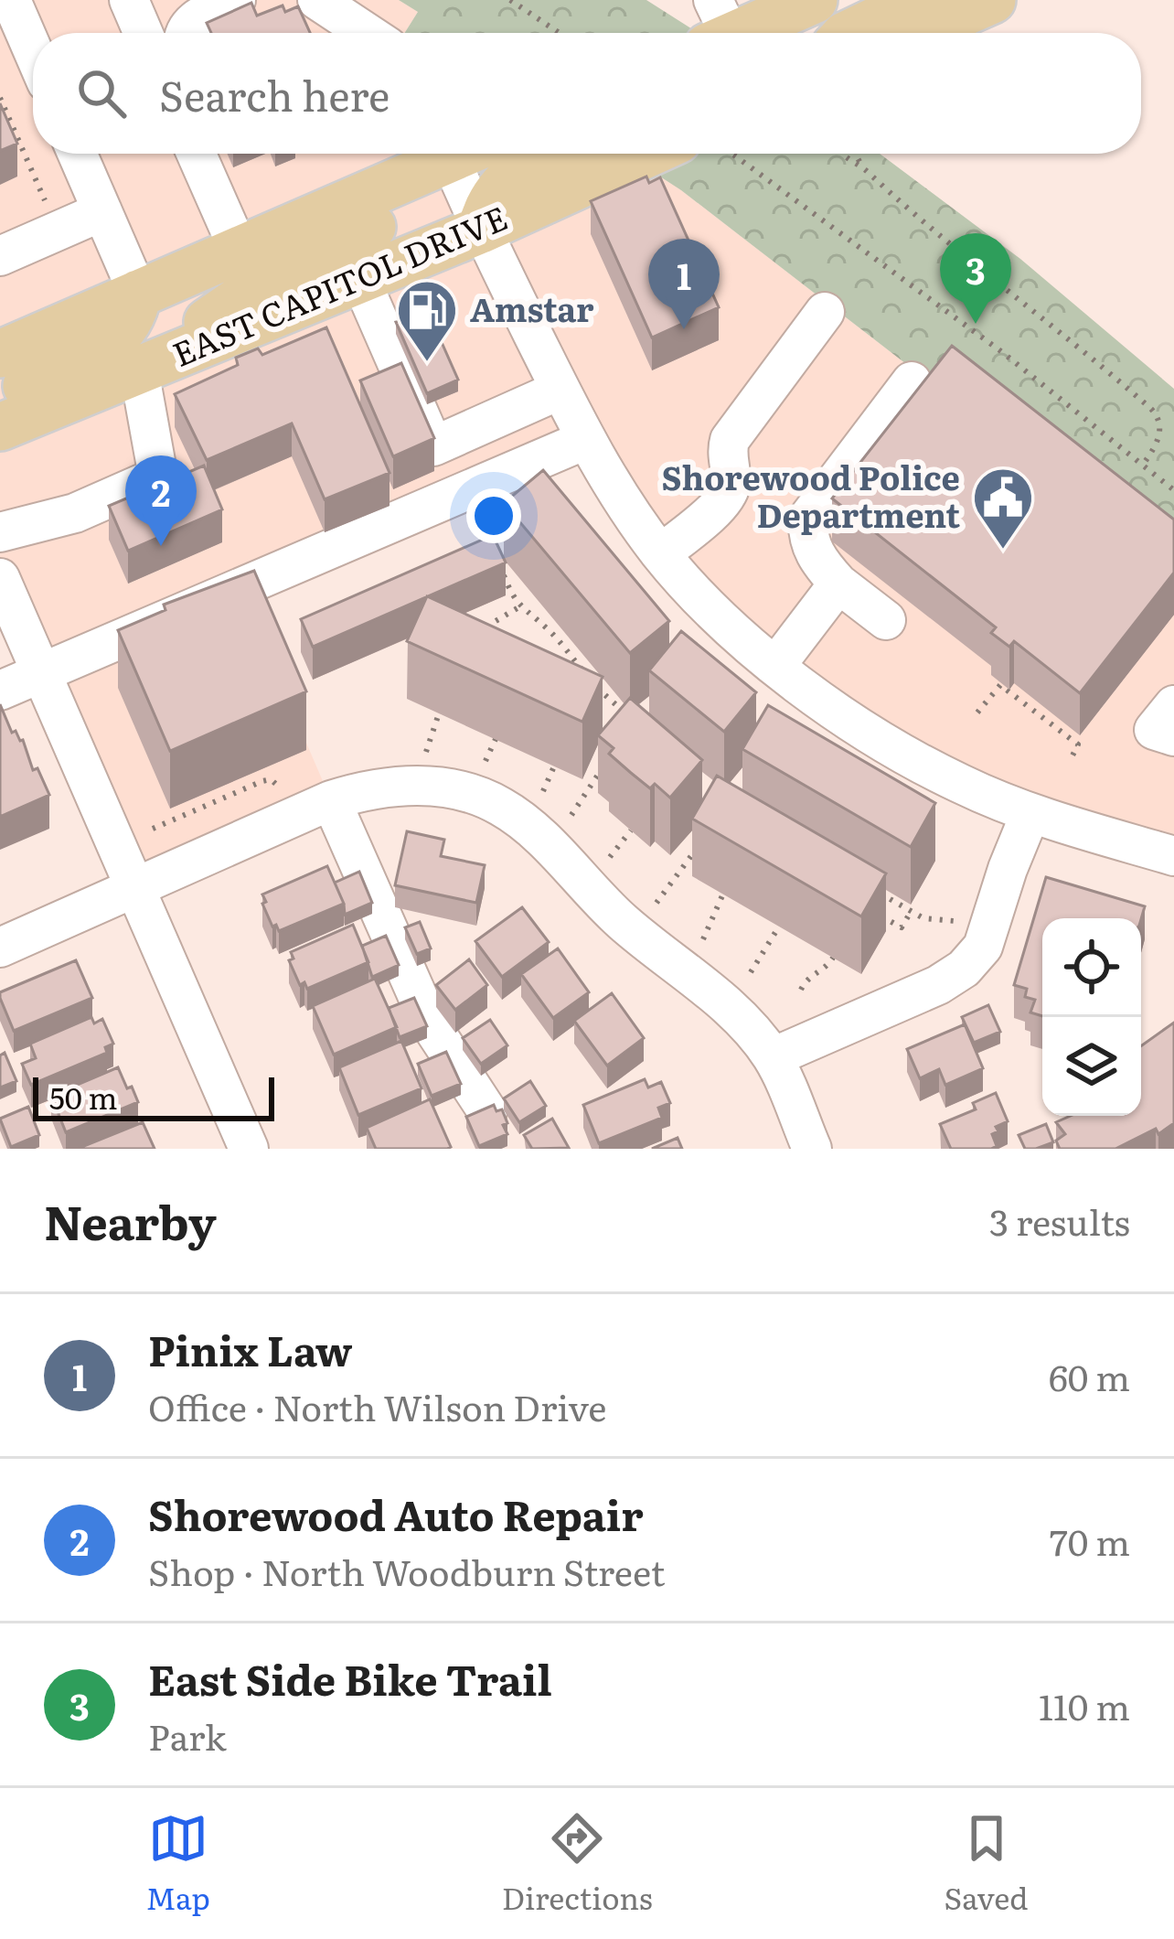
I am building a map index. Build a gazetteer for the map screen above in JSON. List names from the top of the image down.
{
  "streets": {
    "main road": ["EAST CAPITOL DRIVE"]
  },
  "places": {
    "fuel station": ["Amstar"],
    "public building": ["Shorewood Police Department"]
  },
  "scale_bar": "50 m",
  "page": {
    "search": "Search here",
    "pins": ["3", "1", "2"],
    "scale": "50 m",
    "heading": ["Nearby", "3 results"],
    "list": [
      {
        "mark": "1",
        "name": "Pinix Law",
        "note": "Office · North Wilson Drive",
        "value": "60 m"
      },
      {
        "mark": "2",
        "name": "Shorewood Auto Repair",
        "note": "Shop · North Woodburn Street",
        "value": "70 m"
      },
      {
        "mark": "3",
        "name": "East Side Bike Trail",
        "note": "Park",
        "value": "110 m"
      }
    ],
    "nav": ["Map", "Directions", "Saved"]
  }
}
